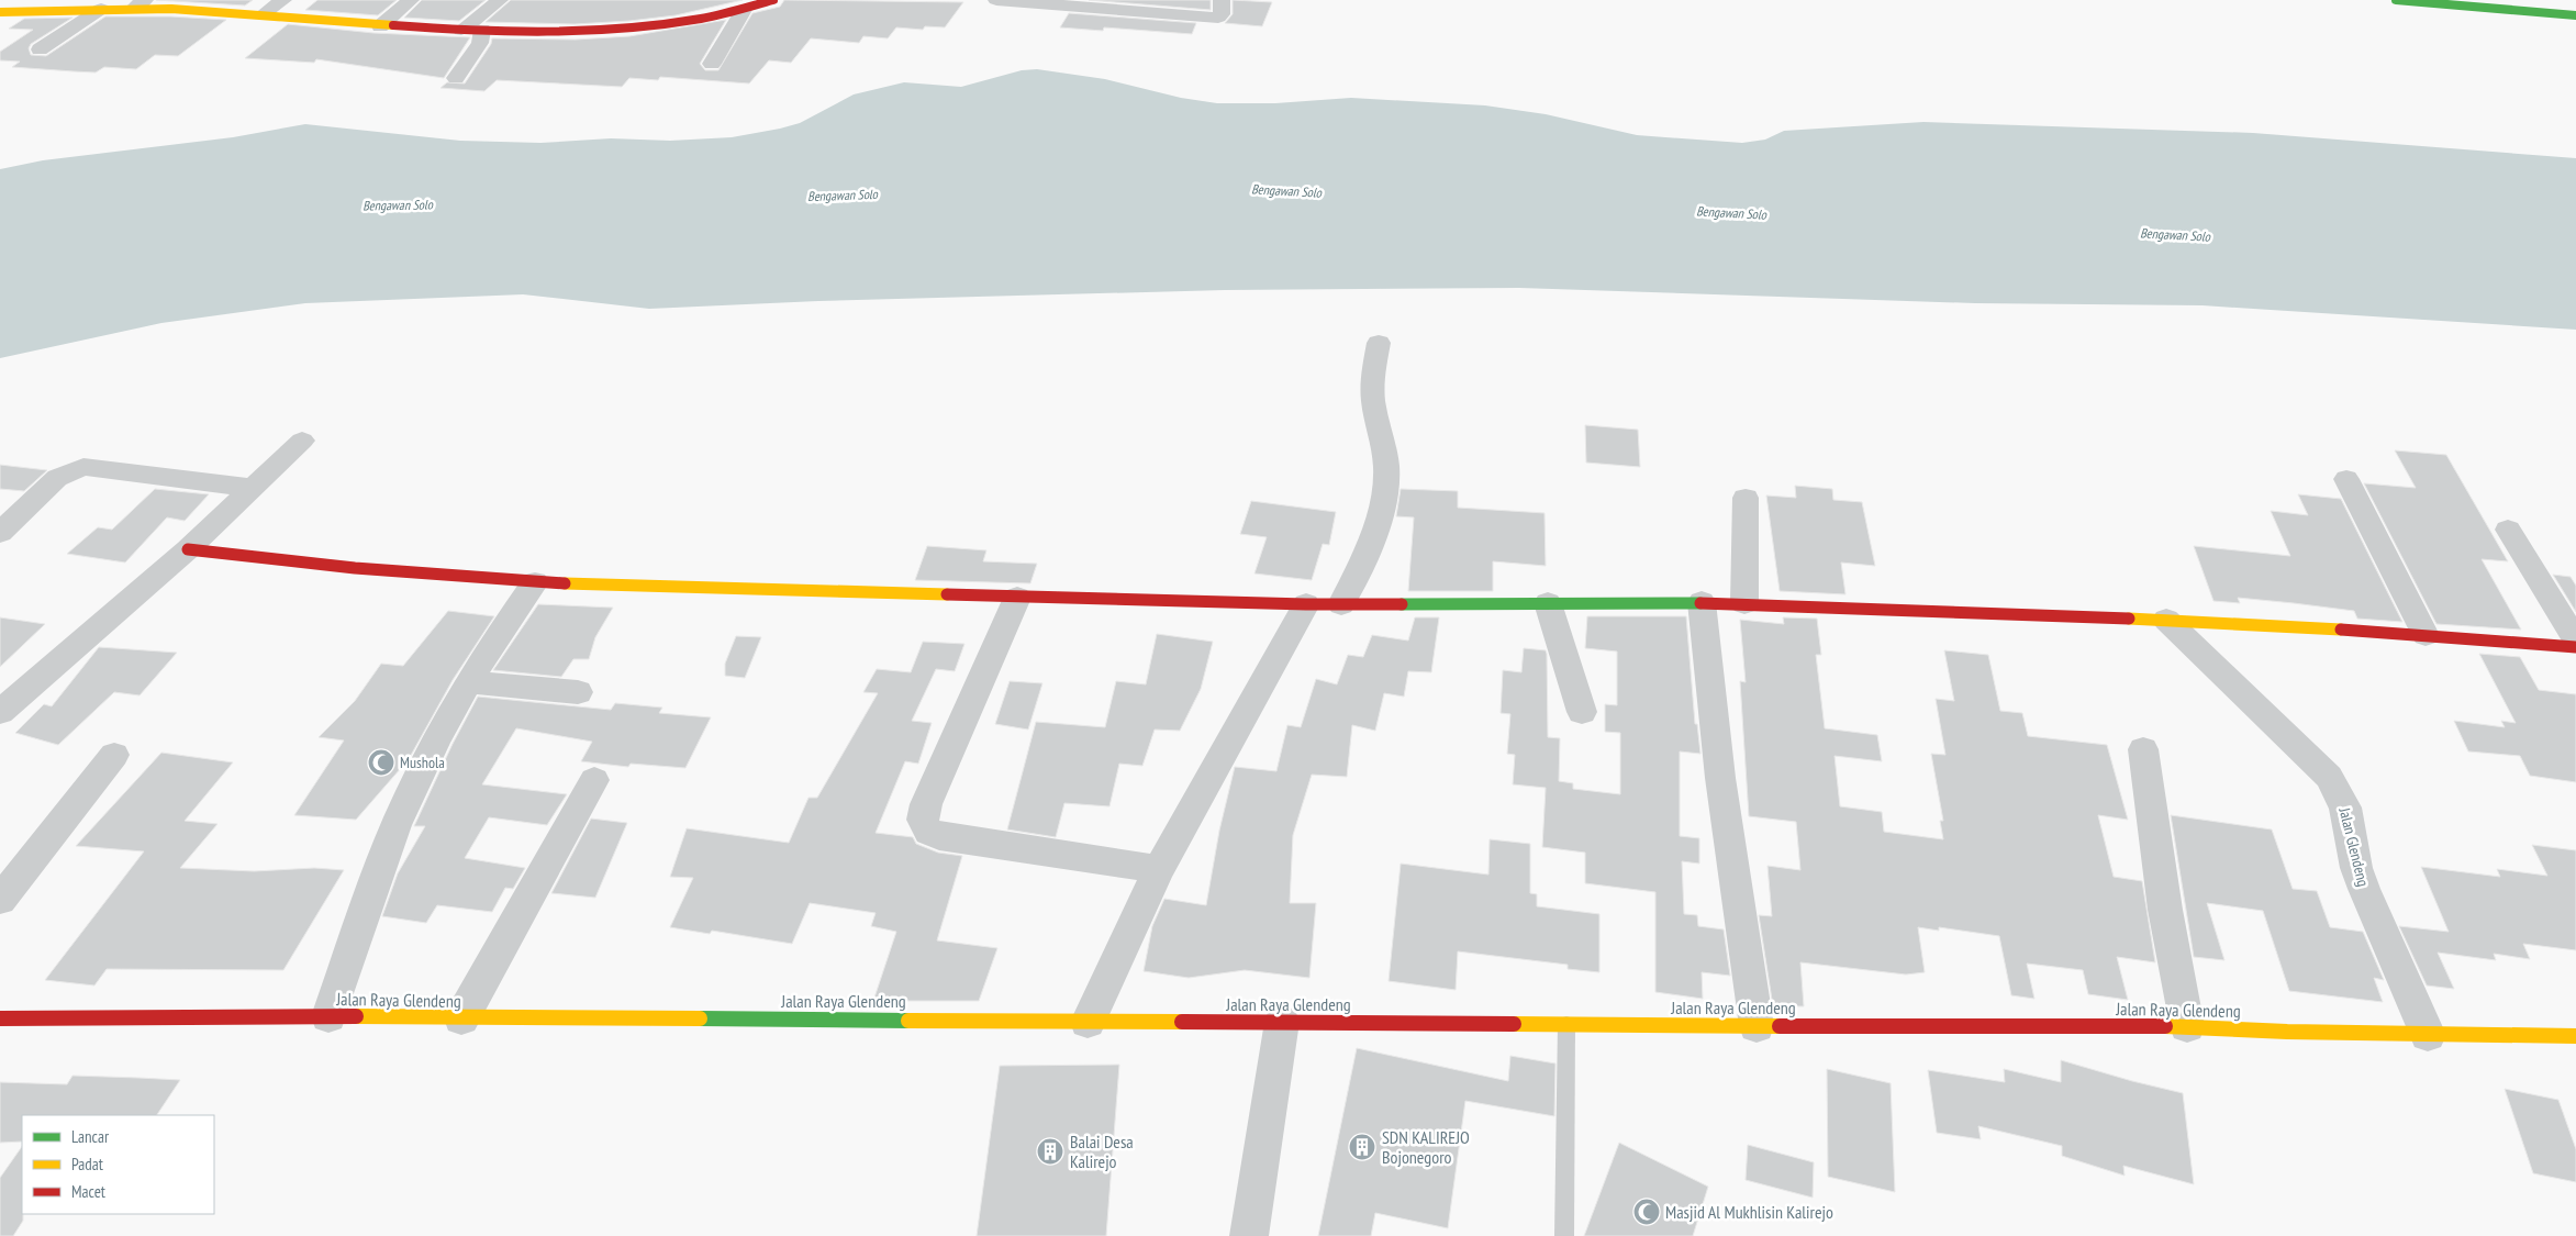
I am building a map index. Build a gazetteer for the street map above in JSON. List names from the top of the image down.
{
  "streets": {
    "street": ["Jalan Glendeng", "Jalan Raya Glendeng"]
  },
  "crossings": [
    ["Jalan Glendeng", "Jalan Raya Glendeng"]
  ],
  "water": ["Bengawan Solo"],
  "places": {
    "mosque": ["Mushola", "Masjid Al Mukhlisin Kalirejo"],
    "building": ["SDN KALIREJO Bojonegoro", "Balai Desa Kalirejo"]
  },
  "legend": ["Lancar", "Padat", "Macet"]
}
